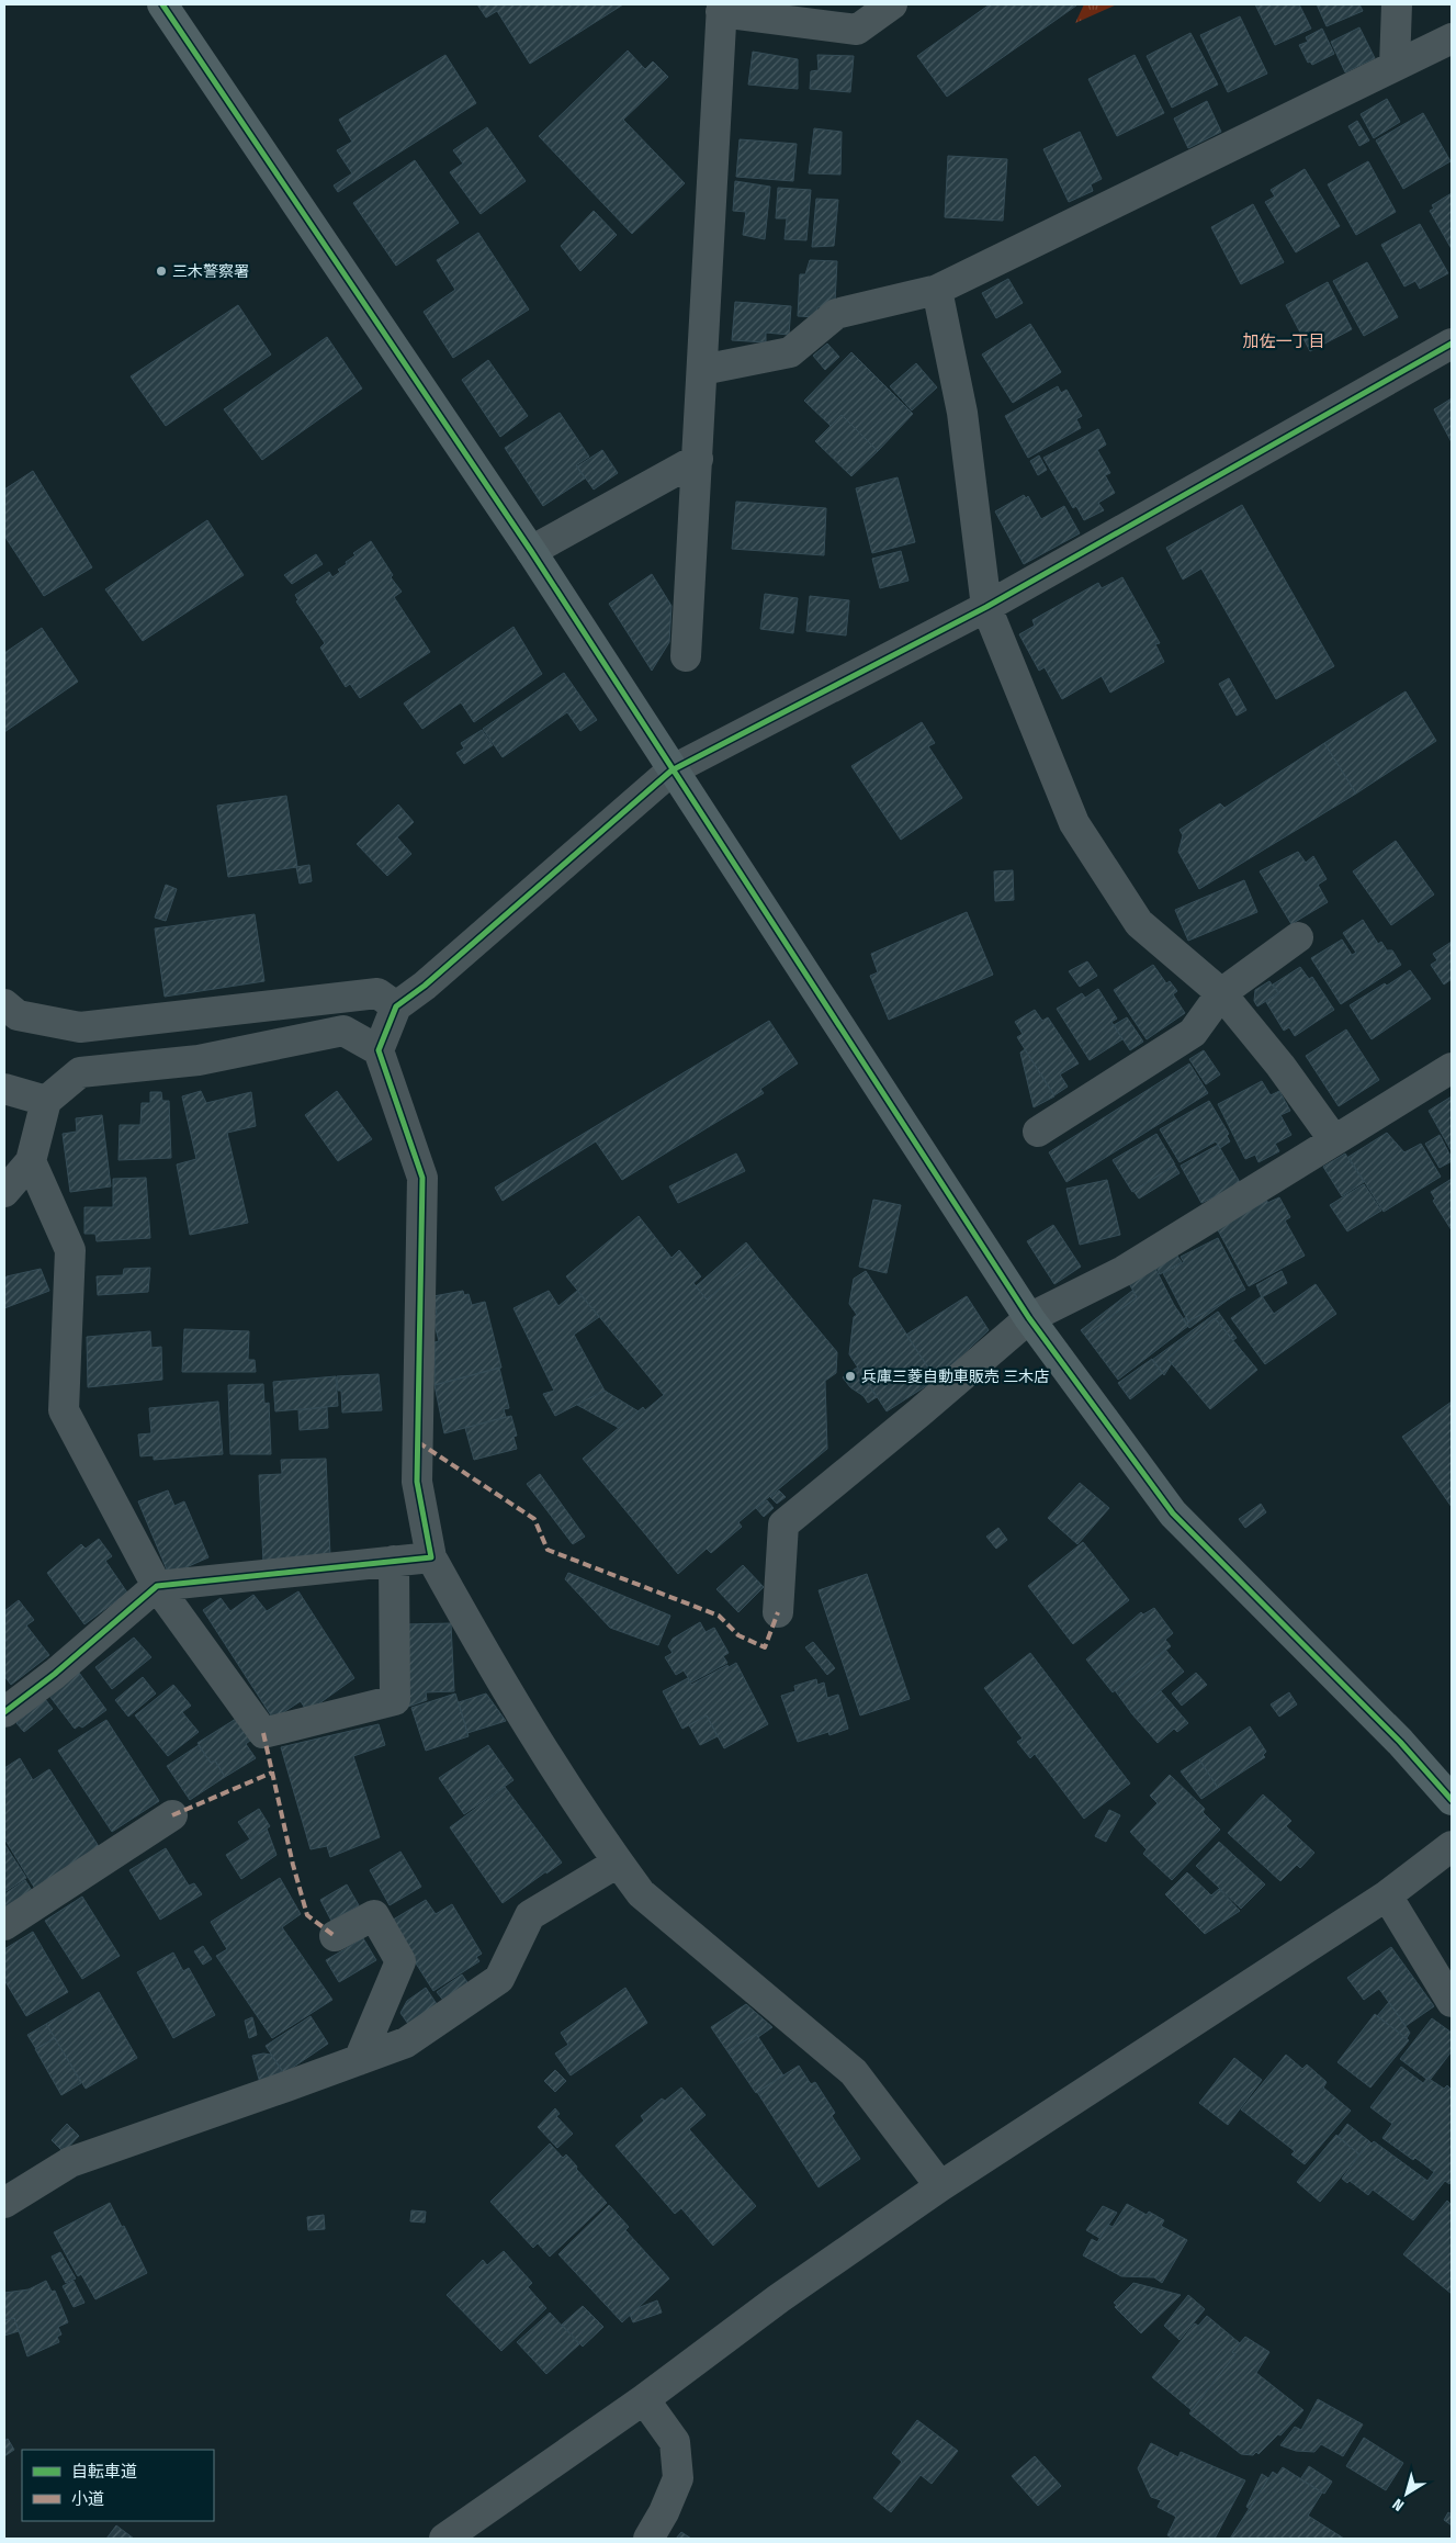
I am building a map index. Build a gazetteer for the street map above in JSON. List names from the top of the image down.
{
  "districts": ["加佐一丁目"],
  "places": ["三木警察署", "兵庫三菱自動車販売 三木店"],
  "legend": ["自転車道", "小道"],
  "north": "bottom left"
}
